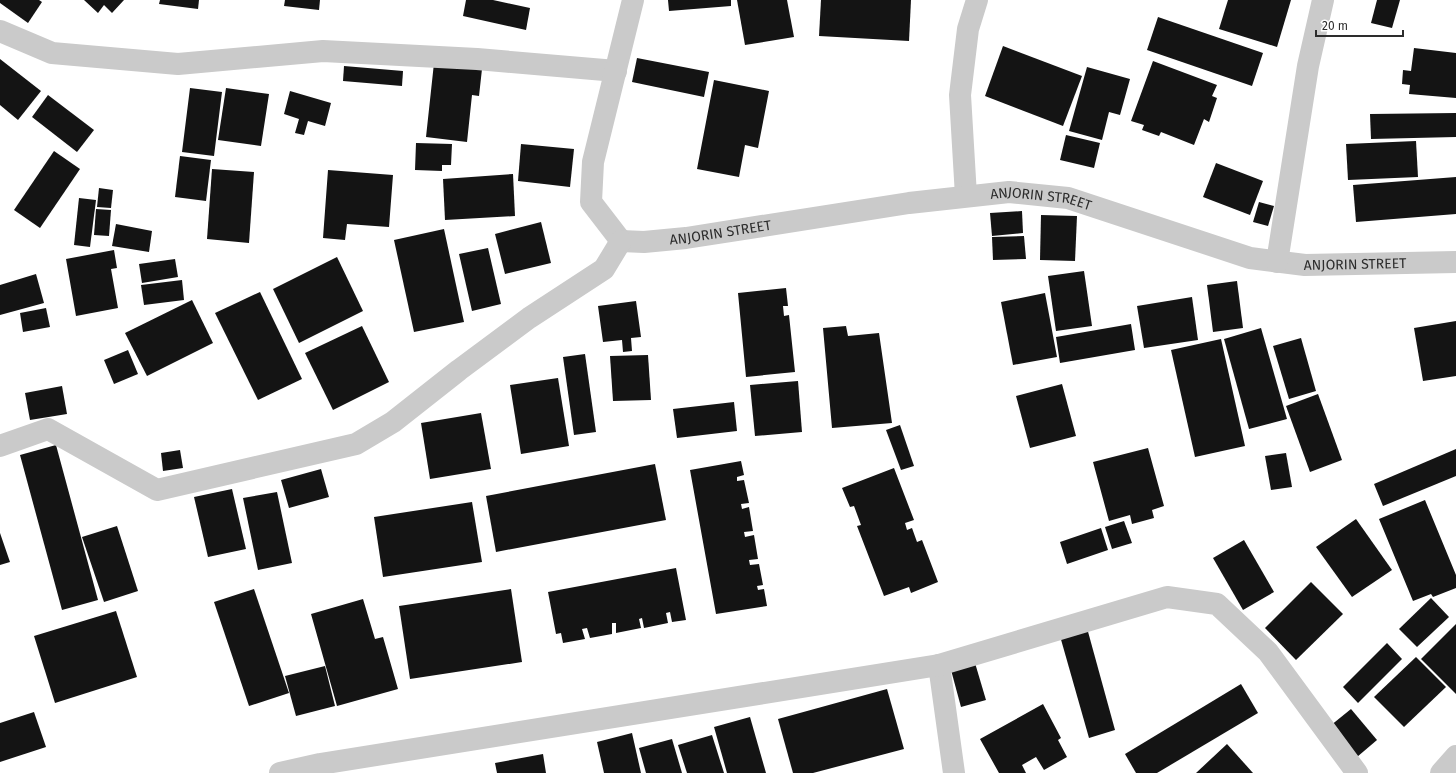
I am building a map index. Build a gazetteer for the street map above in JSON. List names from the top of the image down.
{
  "streets": {
    "street": ["ANJORIN STREET"]
  },
  "scale_bar": "20 m"
}
